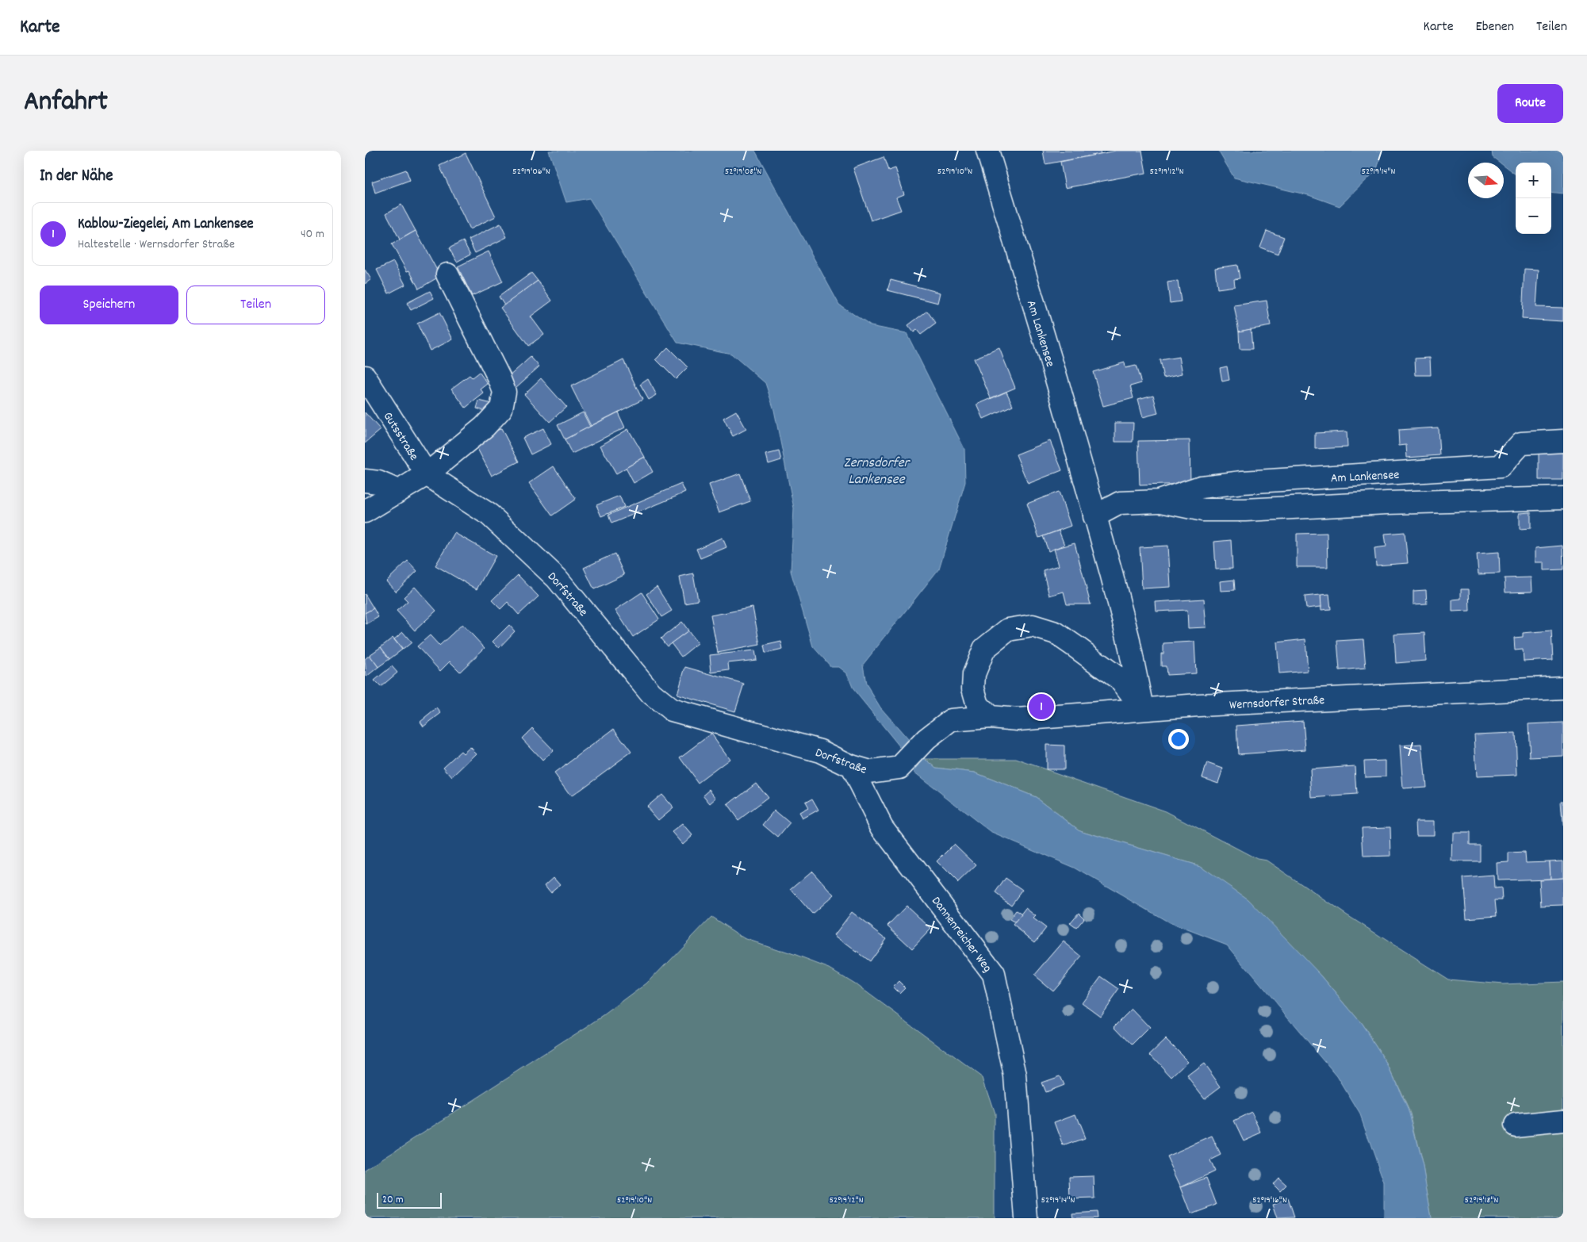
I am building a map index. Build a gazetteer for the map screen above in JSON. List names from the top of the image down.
{
  "streets": {
    "street": [
      "Am Lankensee",
      "Gutsstraße",
      "Dorfstraße",
      "Wernsdorfer Straße",
      "Dannenreicher Weg"
    ]
  },
  "crossings": [
    ["Am Lankensee", "Wernsdorfer Straße"],
    ["Gutsstraße", "Dorfstraße"],
    ["Dorfstraße", "Wernsdorfer Straße"],
    ["Dorfstraße", "Dannenreicher Weg"]
  ],
  "water": ["Zernsdorfer Lankensee"],
  "scale_bar": "20 m",
  "north": "right",
  "page": {
    "header": "Karte",
    "nav": ["Karte", "Ebenen", "Teilen"],
    "title": "Anfahrt",
    "buttons": [
      "Route",
      ["Speichern", "Teilen"]
    ],
    "heading": "In der Nähe",
    "map_buttons": ["+", "−"],
    "list": [
      {
        "mark": "1",
        "name": "Kablow-Ziegelei, Am Lankensee",
        "note": "Haltestelle · Wernsdorfer Straße",
        "value": "40 m"
      }
    ],
    "pins": "1",
    "scale": "20 m"
  },
  "coordinates": [
    "52°19'06\"N",
    "52°19'08\"N",
    "52°19'10\"N",
    "52°19'12\"N",
    "52°19'14\"N",
    "52°19'16\"N",
    "52°19'18\"N"
  ]
}
